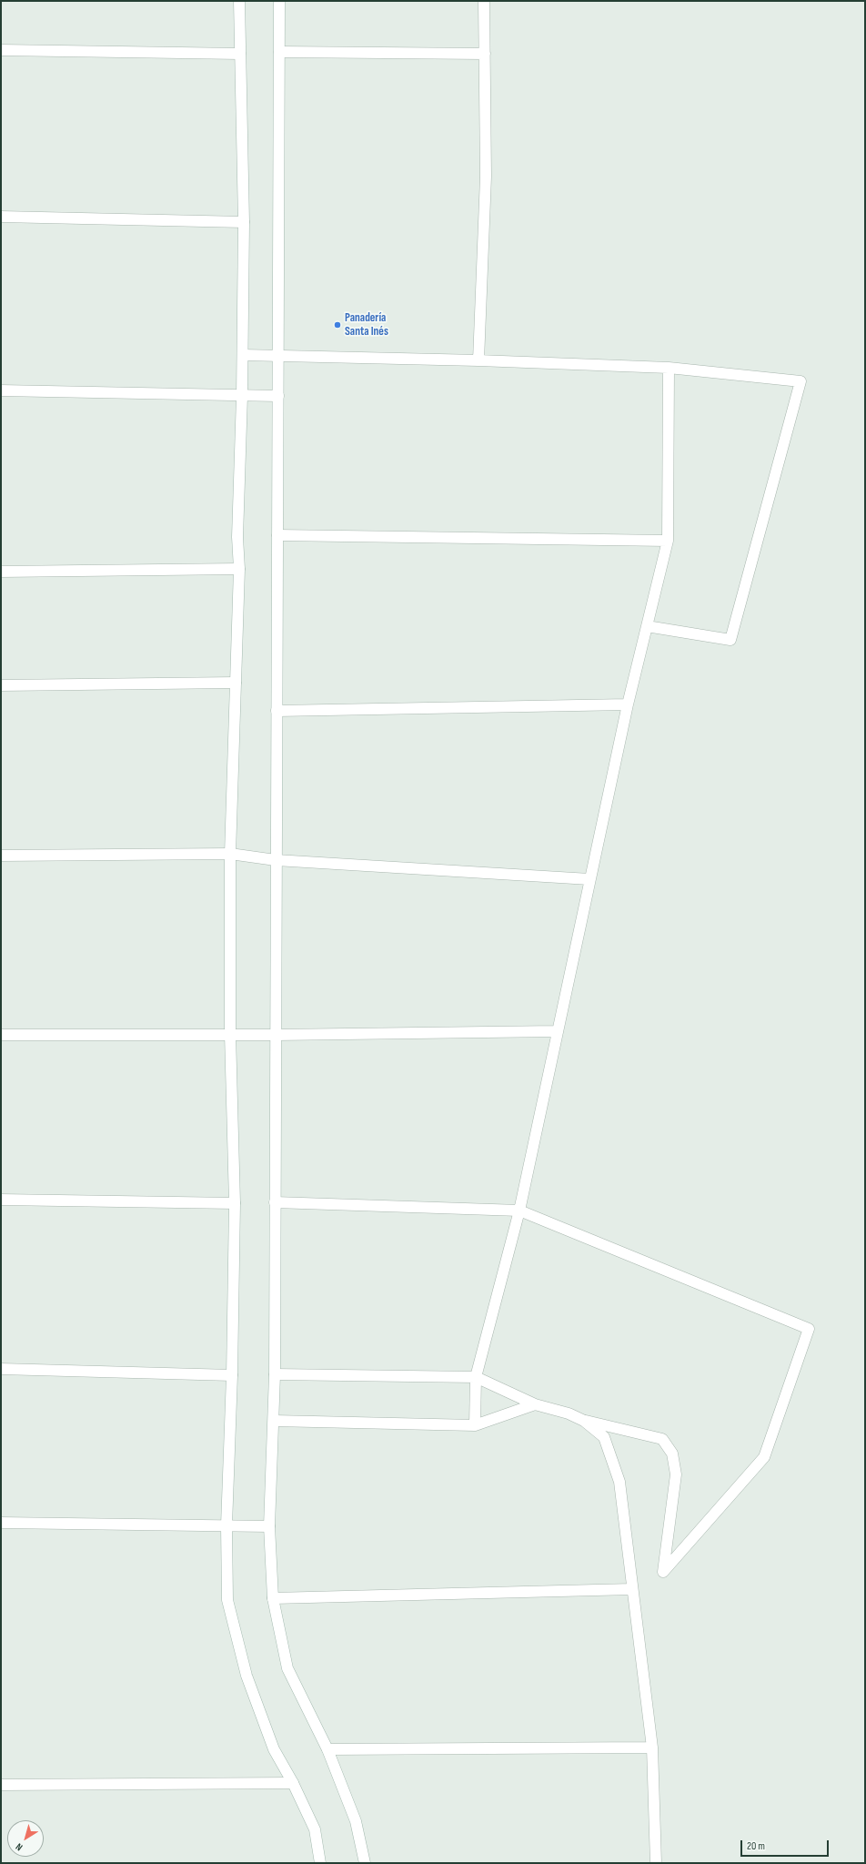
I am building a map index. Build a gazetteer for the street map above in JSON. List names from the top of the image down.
{
  "places": ["Panadería Santa Inés"],
  "scale_bar": "20 m",
  "north": "bottom left"
}
